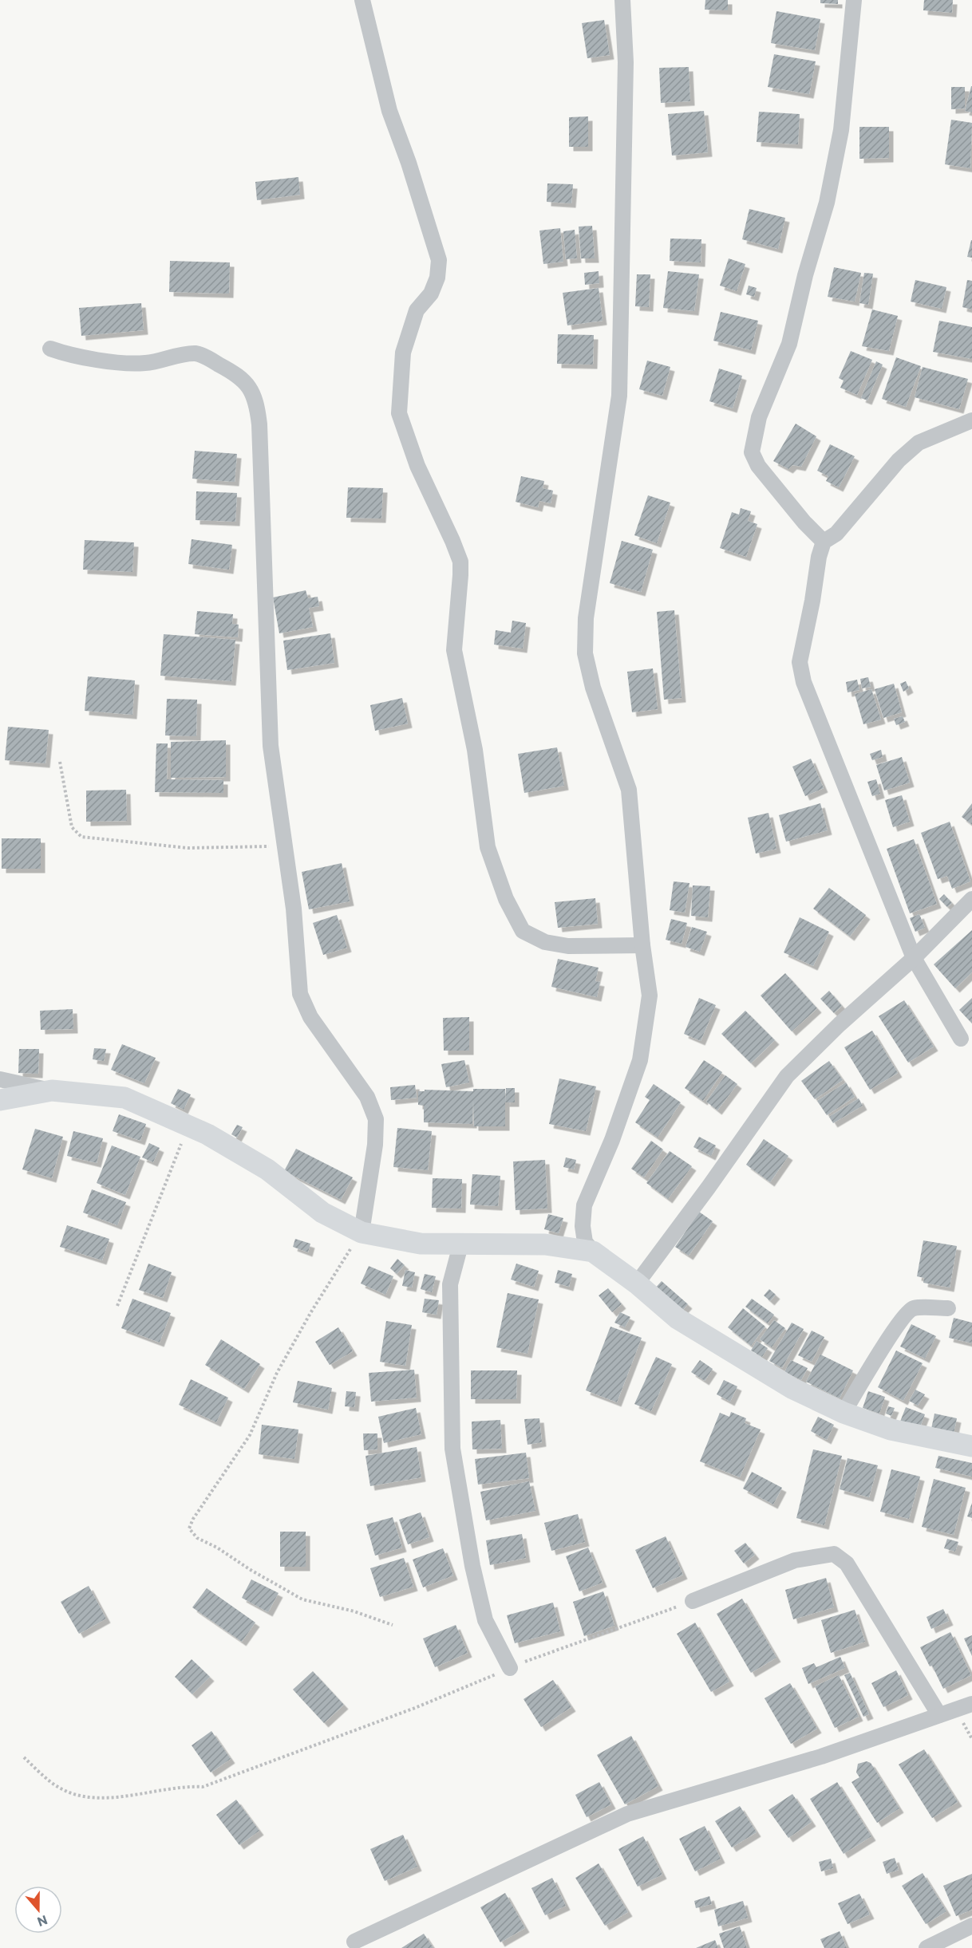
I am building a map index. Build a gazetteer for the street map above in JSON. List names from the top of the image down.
{
  "north": "bottom"
}
